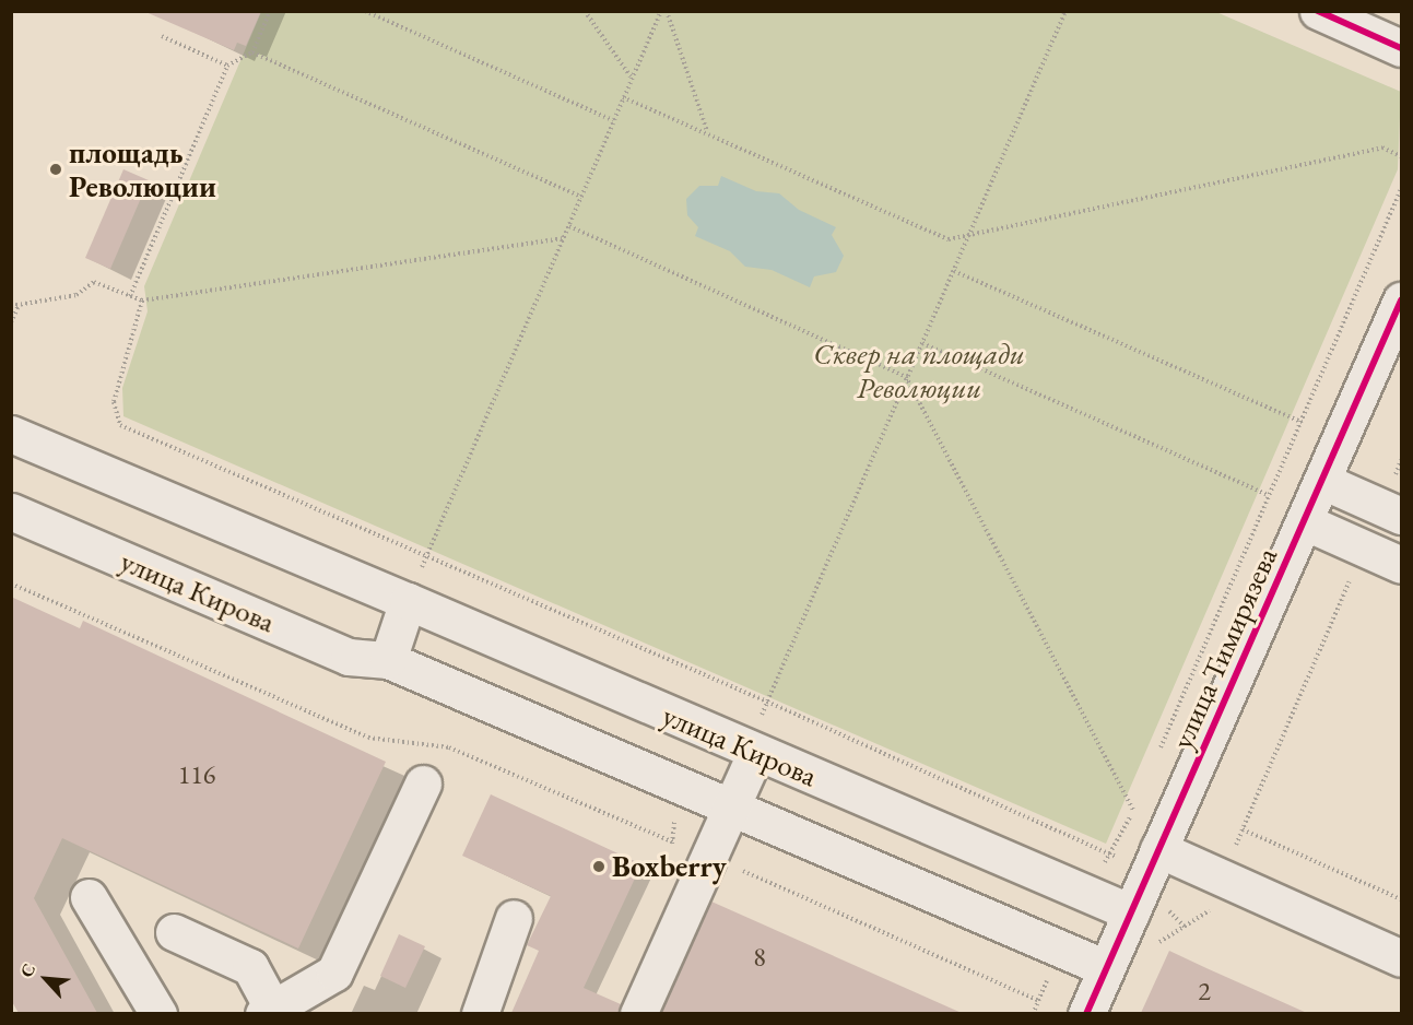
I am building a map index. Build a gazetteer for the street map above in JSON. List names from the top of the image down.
{
  "streets": {
    "street": ["улица Кирова", "улица Тимирязева"]
  },
  "crossings": [
    ["улица Кирова", "улица Тимирязева"]
  ],
  "parks": ["Сквер на площади Революции"],
  "places": ["площадь Революции", "Boxberry"],
  "house_numbers": ["116", "8", "2"],
  "north": "top left"
}
